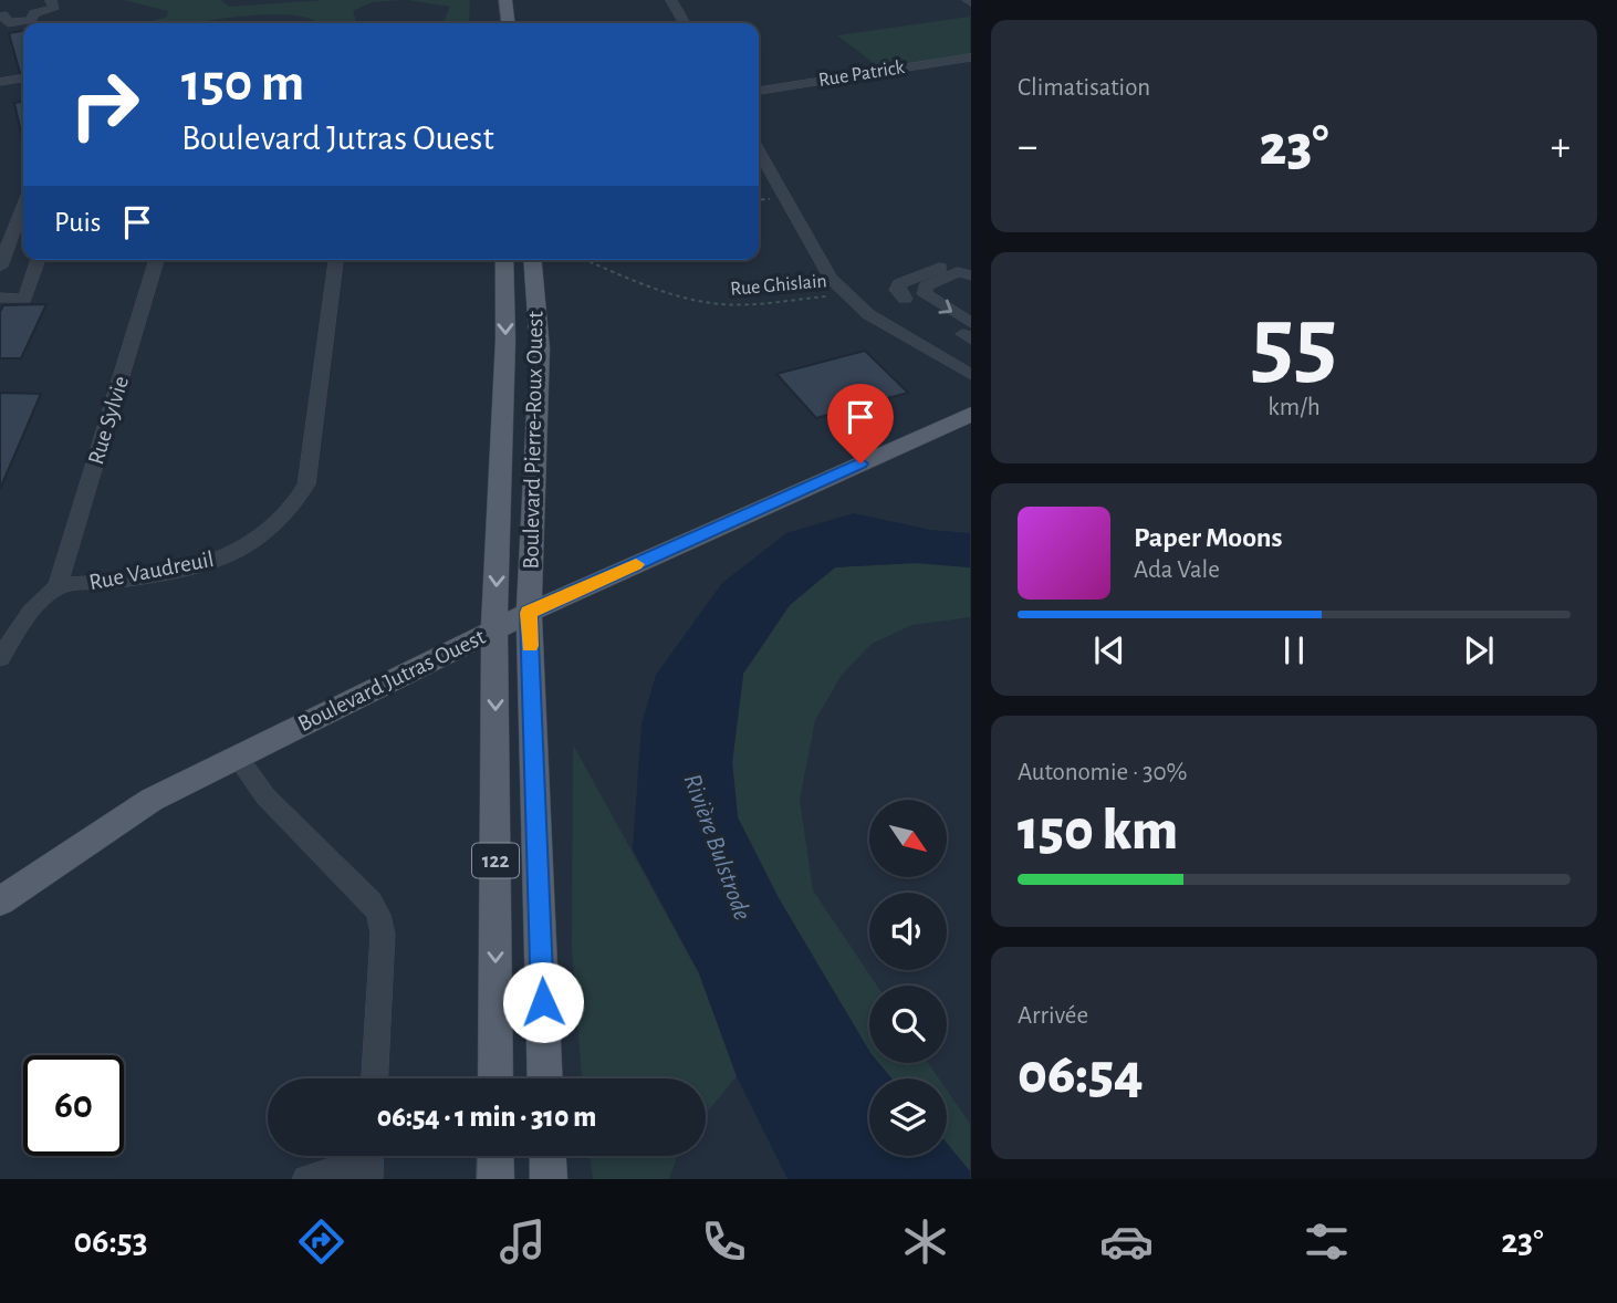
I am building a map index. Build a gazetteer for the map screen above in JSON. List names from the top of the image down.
{
  "streets": {
    "main road": ["Boulevard Pierre-Roux Ouest", "Boulevard Jutras Ouest", "122"],
    "street": ["Rue Patrick", "Rue Sylvie", "Rue Vaudreuil"],
    "path": ["Rue Ghislain"]
  },
  "crossings": [
    ["Rue Sylvie", "Rue Vaudreuil"],
    ["Boulevard Pierre-Roux Ouest", "Boulevard Jutras Ouest"]
  ],
  "water": ["Rivière Bulstrode"],
  "north": "bottom right",
  "page": {
    "tile": [
      "Climatisation",
      ["55", "km/h"],
      ["Autonomie · 30%", "150 km"],
      ["Arrivée", "06:54"]
    ],
    "turn": ["150 m", "Boulevard Jutras Ouest"],
    "heat": ["−", "23°", "+"],
    "then": "Puis",
    "song": ["Paper Moons", "Ada Vale"],
    "limit": "60",
    "trip": "06:54 · 1 min · 310 m",
    "tabs": ["06:53", "23°"]
  }
}
